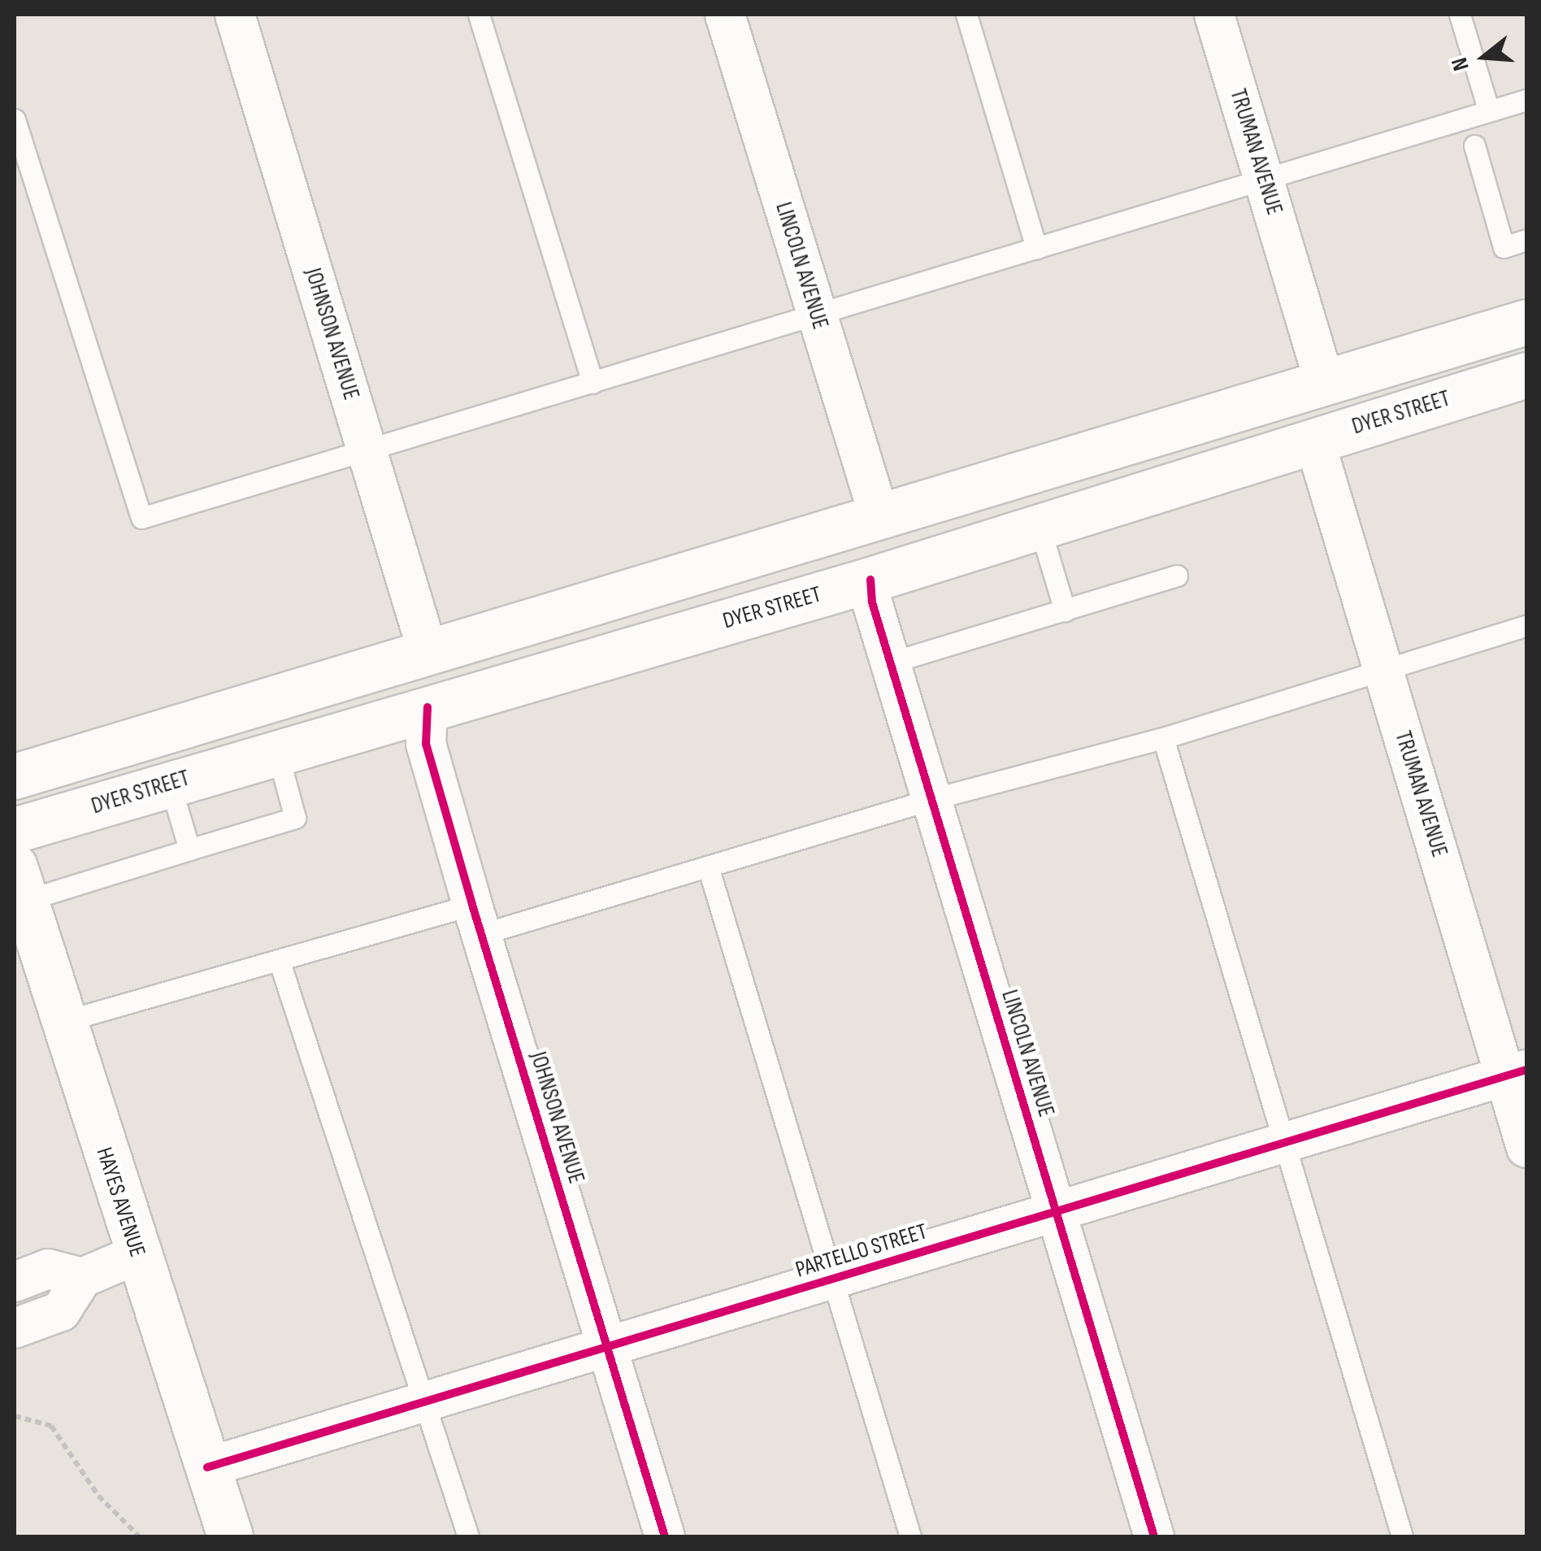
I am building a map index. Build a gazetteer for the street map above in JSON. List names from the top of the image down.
{
  "streets": {
    "main road": ["DYER STREET", "HAYES AVENUE"],
    "street": [
      "TRUMAN AVENUE",
      "LINCOLN AVENUE",
      "JOHNSON AVENUE",
      "PARTELLO STREET"
    ]
  },
  "crossings": [
    ["TRUMAN AVENUE", "DYER STREET"],
    ["TRUMAN AVENUE", "PARTELLO STREET"],
    ["LINCOLN AVENUE", "DYER STREET"],
    ["LINCOLN AVENUE", "PARTELLO STREET"],
    ["JOHNSON AVENUE", "DYER STREET"],
    ["JOHNSON AVENUE", "PARTELLO STREET"],
    ["HAYES AVENUE", "PARTELLO STREET"]
  ],
  "north": "left"
}
